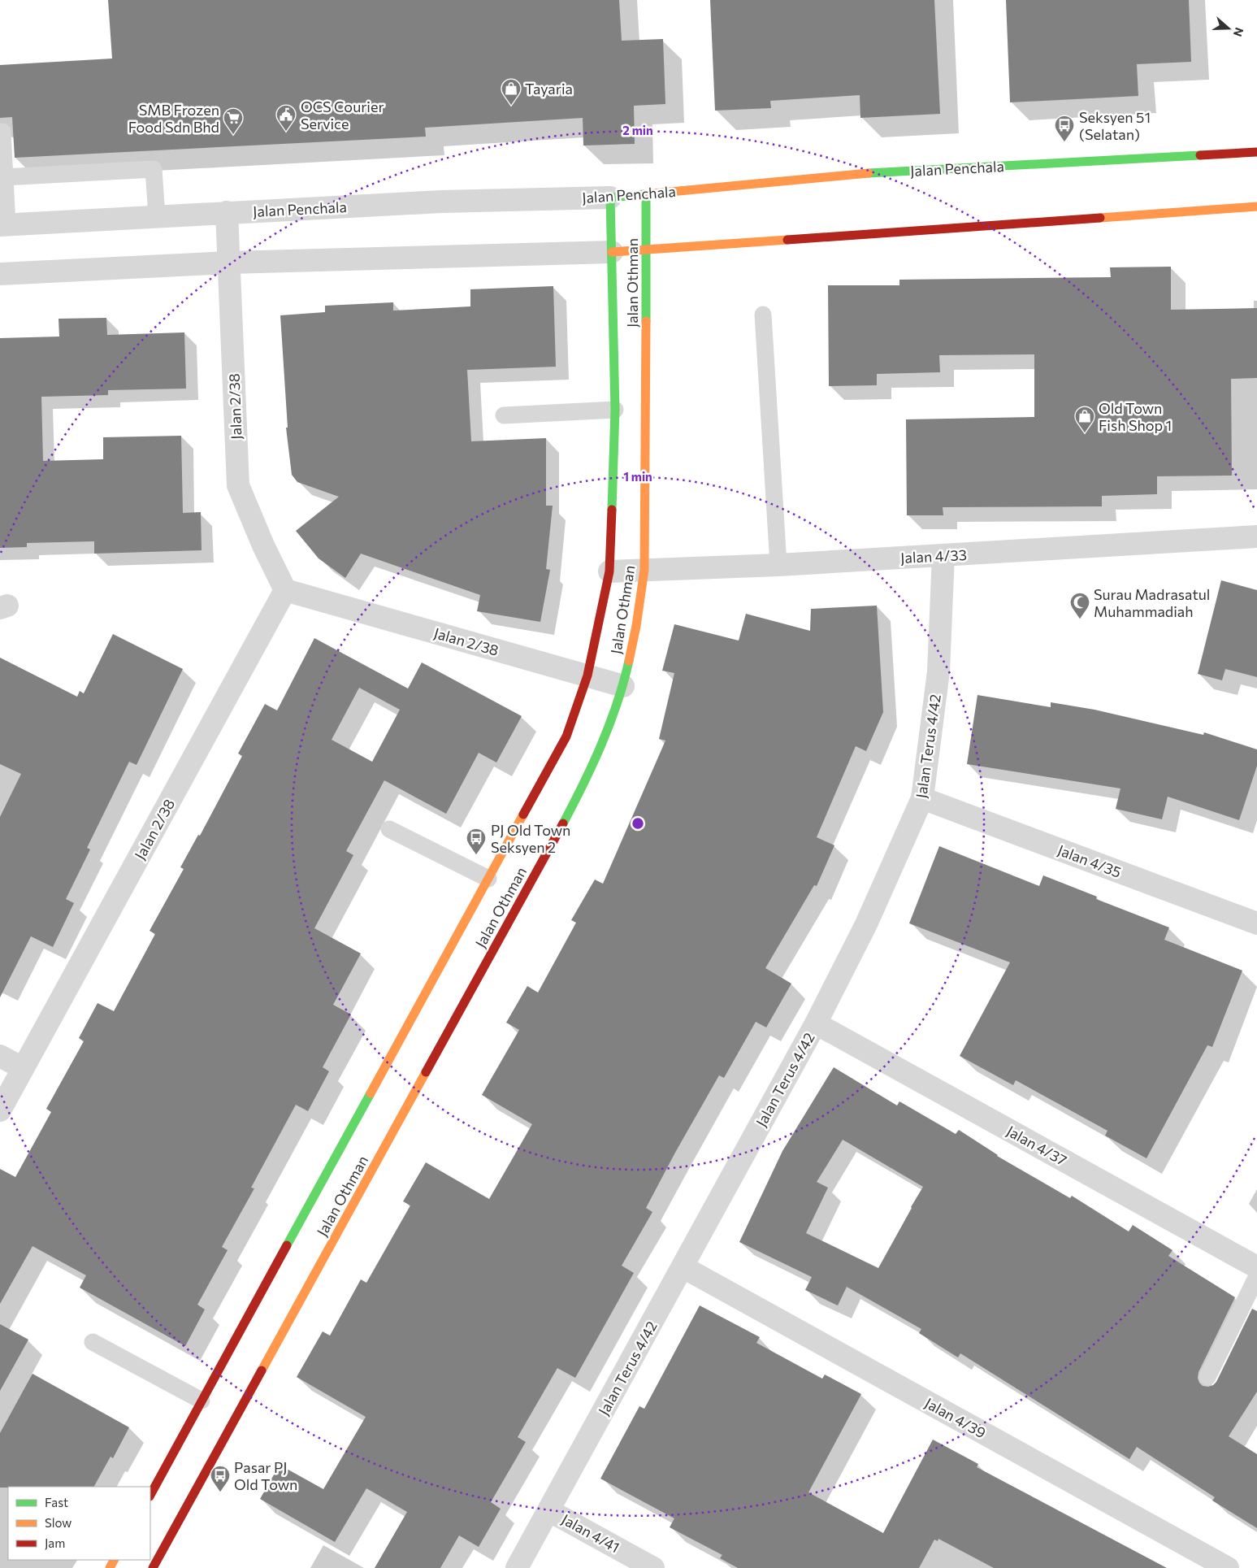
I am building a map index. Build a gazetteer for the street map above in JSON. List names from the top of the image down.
{
  "streets": {
    "main road": ["Jalan Penchala", "Jalan Othman"],
    "street": [
      "Jalan 2/38",
      "Jalan 4/33",
      "Jalan Terus 4/42",
      "Jalan 4/35",
      "Jalan 4/37",
      "Jalan 4/39",
      "Jalan 4/41"
    ]
  },
  "crossings": [
    ["Jalan Penchala", "Jalan Othman"],
    ["Jalan Penchala", "Jalan 2/38"],
    ["Jalan Othman", "Jalan 2/38"],
    ["Jalan Othman", "Jalan 4/33"],
    ["Jalan 4/33", "Jalan Terus 4/42"],
    ["Jalan Terus 4/42", "Jalan 4/35"],
    ["Jalan Terus 4/42", "Jalan 4/37"],
    ["Jalan Terus 4/42", "Jalan 4/39"],
    ["Jalan Terus 4/42", "Jalan 4/41"]
  ],
  "places": {
    "shop": ["Tayaria", "Old Town Fish Shop 1"],
    "public building": ["OCS Courier Service"],
    "supermarket": ["SMB Frozen Food Sdn Bhd"],
    "bus stop": ["Seksyen 51 (Selatan)", "PJ Old Town Seksyen 2", "Pasar PJ Old Town"],
    "mosque": ["Surau Madrasatul Muhammadiah"]
  },
  "legend": ["Fast", "Slow", "Jam"],
  "north": "right",
  "rings": ["2 min", "1 min"]
}
